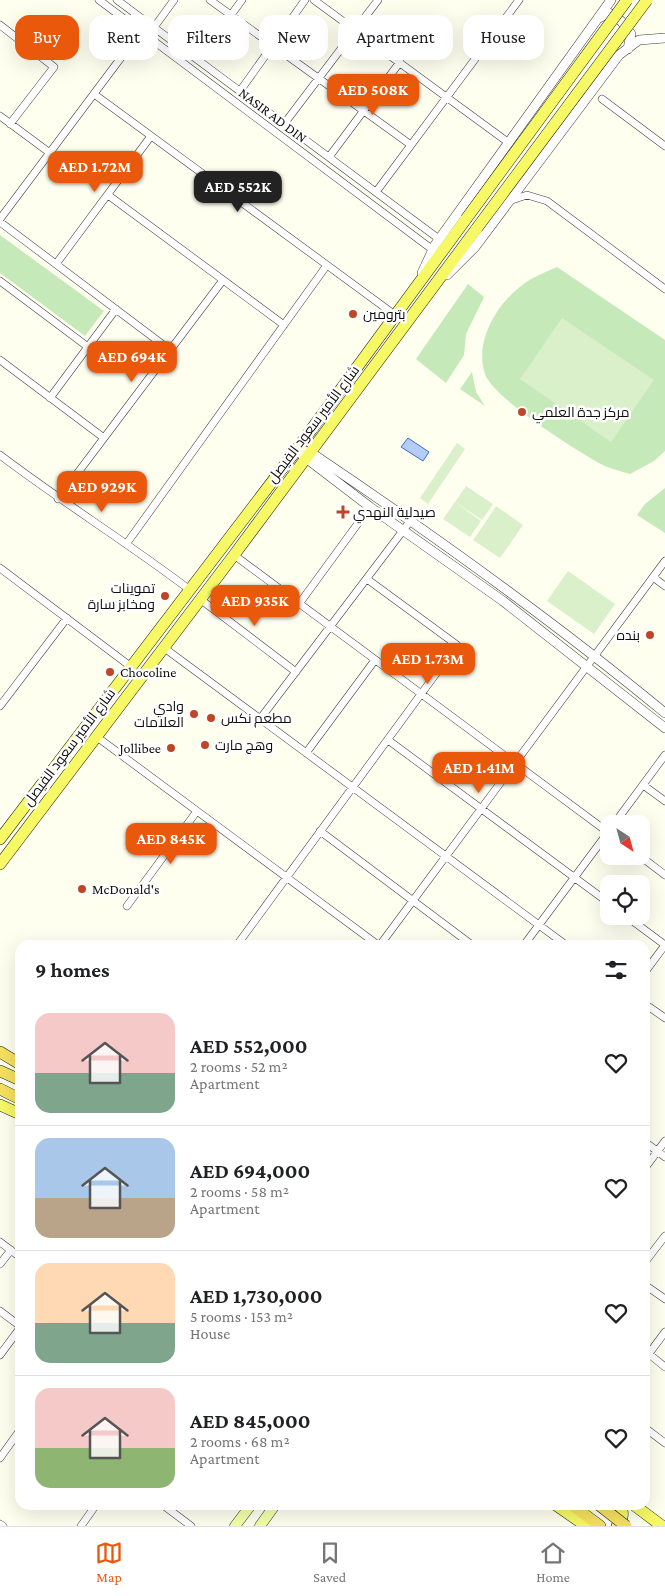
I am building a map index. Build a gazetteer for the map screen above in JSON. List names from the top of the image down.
{
  "streets": {
    "main road": ["شارع الأمير سعود الفيصل"],
    "street": ["NASIR AD DIN"]
  },
  "places": {
    "other": [
      "بترومين",
      "مركز جدة العلمي",
      "تموينات ومخابز سارة",
      "بنده",
      "Chocoline",
      "وادي العلامات",
      "مطعم نكس",
      "وهج مارت",
      "Jollibee",
      "McDonald's"
    ],
    "health": ["صيدلية النهدي"]
  },
  "north": "bottom right",
  "page": {
    "chip": [
      "Buy",
      "Rent",
      "Filters",
      "New",
      "Apartment",
      "House"
    ],
    "price": [
      "AED 508K",
      "AED 1.72M",
      "AED 552K",
      "AED 694K",
      "AED 929K",
      "AED 935K",
      "AED 1.73M",
      "AED 1.41M",
      "AED 845K"
    ],
    "heading": "9 homes",
    "list": [
      {
        "name": "AED 552,000",
        "note": "2 rooms · 52 m² · Apartment"
      },
      {
        "name": "AED 694,000",
        "note": "2 rooms · 58 m² · Apartment"
      },
      {
        "name": "AED 1,730,000",
        "note": "5 rooms · 153 m² · House"
      },
      {
        "name": "AED 845,000",
        "note": "2 rooms · 68 m² · Apartment"
      }
    ],
    "tabs": ["Map", "Saved", "Home"]
  }
}
